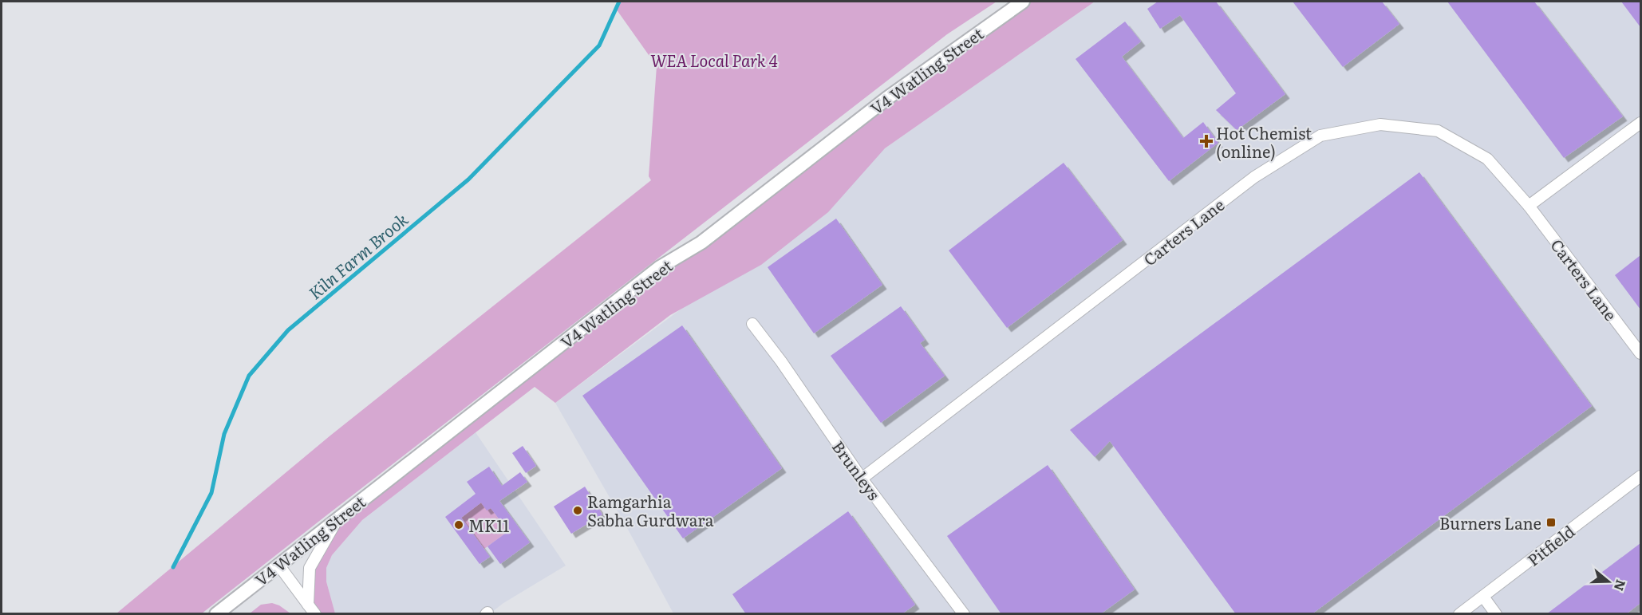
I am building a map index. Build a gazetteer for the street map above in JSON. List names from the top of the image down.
{
  "streets": {
    "street": [
      "V4 Watling Street",
      "Carters Lane",
      "Brunleys",
      "Pitfield"
    ]
  },
  "crossings": [
    ["Carters Lane", "Brunleys"]
  ],
  "water": ["Kiln Farm Brook"],
  "parks": ["WEA Local Park 4"],
  "places": {
    "health": ["Hot Chemist (online)"],
    "other": ["Ramgarhia Sabha Gurdwara", "MK11"],
    "transit": ["Burners Lane"]
  },
  "north": "right"
}
